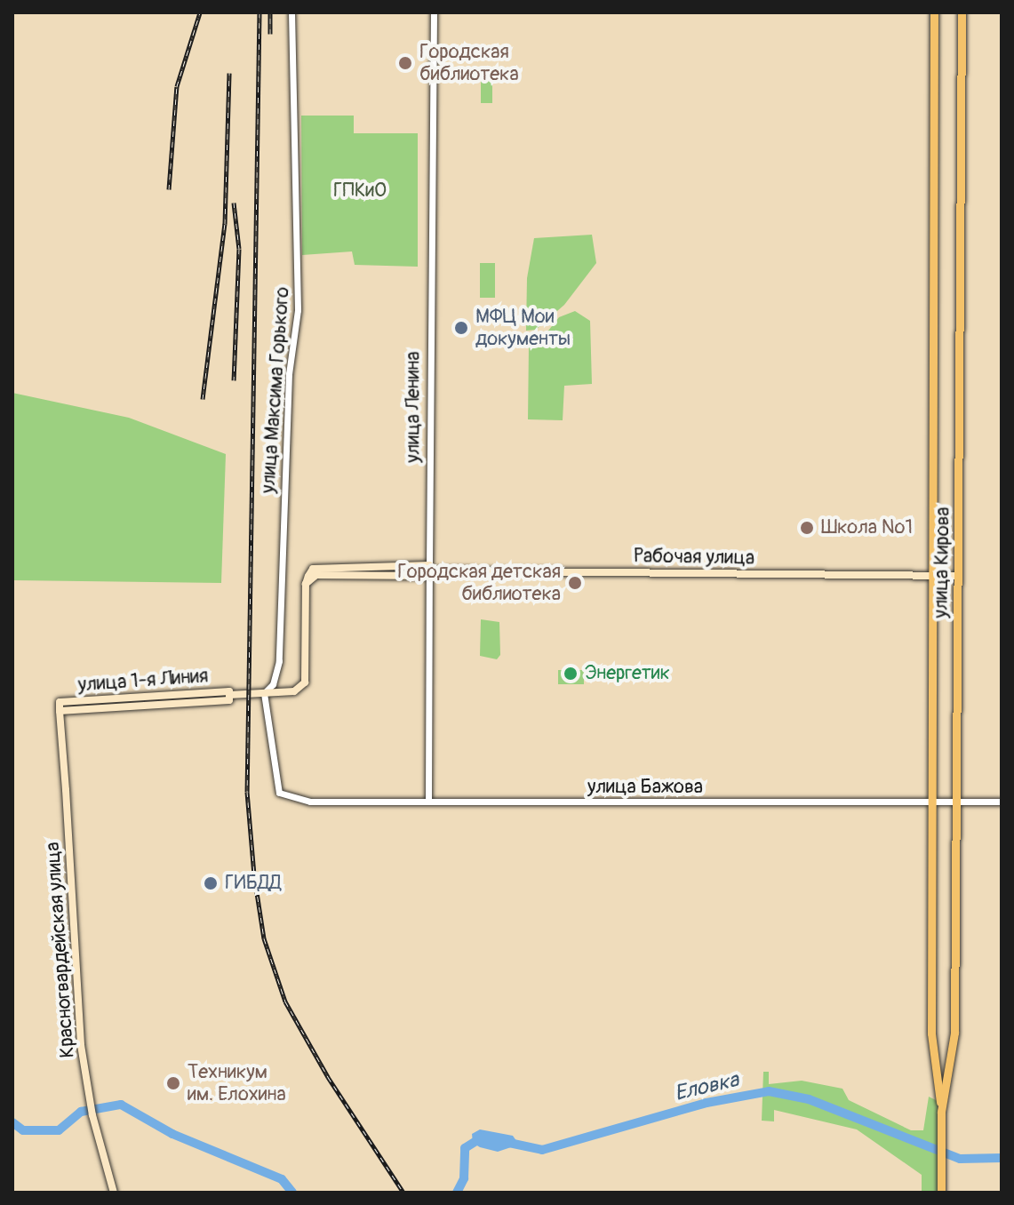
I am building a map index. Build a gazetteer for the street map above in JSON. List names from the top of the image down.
{
  "streets": {
    "main road": [
      "Рабочая улица",
      "улица Кирова",
      "улица 1-я Линия",
      "Красногвардейская улица"
    ],
    "street": ["улица Максима Горького", "улица Ленина", "улица Бажова"]
  },
  "crossings": [
    ["улица Максима Горького", "улица 1-я Линия"],
    ["улица Максима Горького", "улица Бажова"],
    ["улица Ленина", "Рабочая улица"],
    ["улица Ленина", "улица Бажова"],
    ["Рабочая улица", "улица Кирова"],
    ["Рабочая улица", "улица 1-я Линия"],
    ["улица Кирова", "улица Бажова"],
    ["улица 1-я Линия", "улица Бажова"],
    ["улица 1-я Линия", "Красногвардейская улица"]
  ],
  "water": ["Еловка"],
  "parks": ["ГПКиО"],
  "places": [
    "Городская библиотека",
    "МФЦ Мои документы",
    "Школа №1",
    "Городская детская библиотека",
    "Энергетик",
    "ГИБДД",
    "Техникум им. Елохина"
  ]
}
